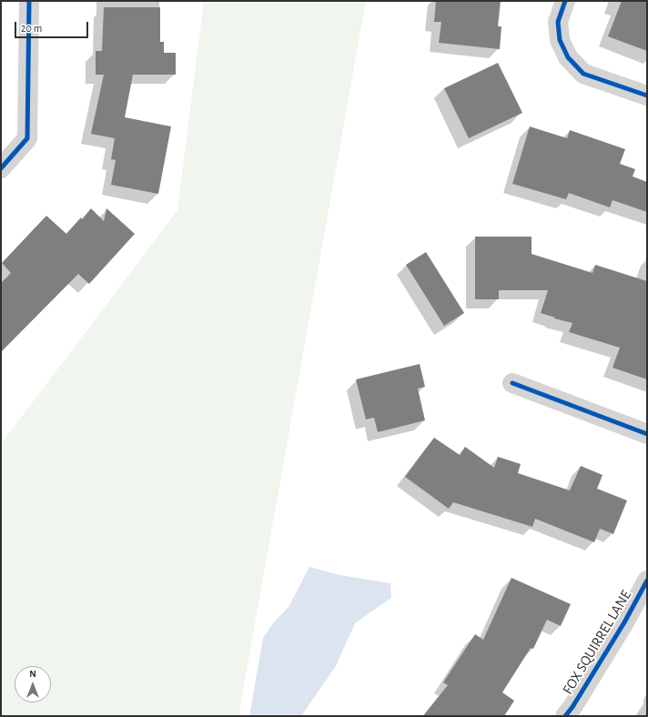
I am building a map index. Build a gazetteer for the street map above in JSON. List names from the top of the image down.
{
  "streets": {
    "street": ["FOX SQUIRREL LANE"]
  },
  "scale_bar": "20 m",
  "north": "top"
}
